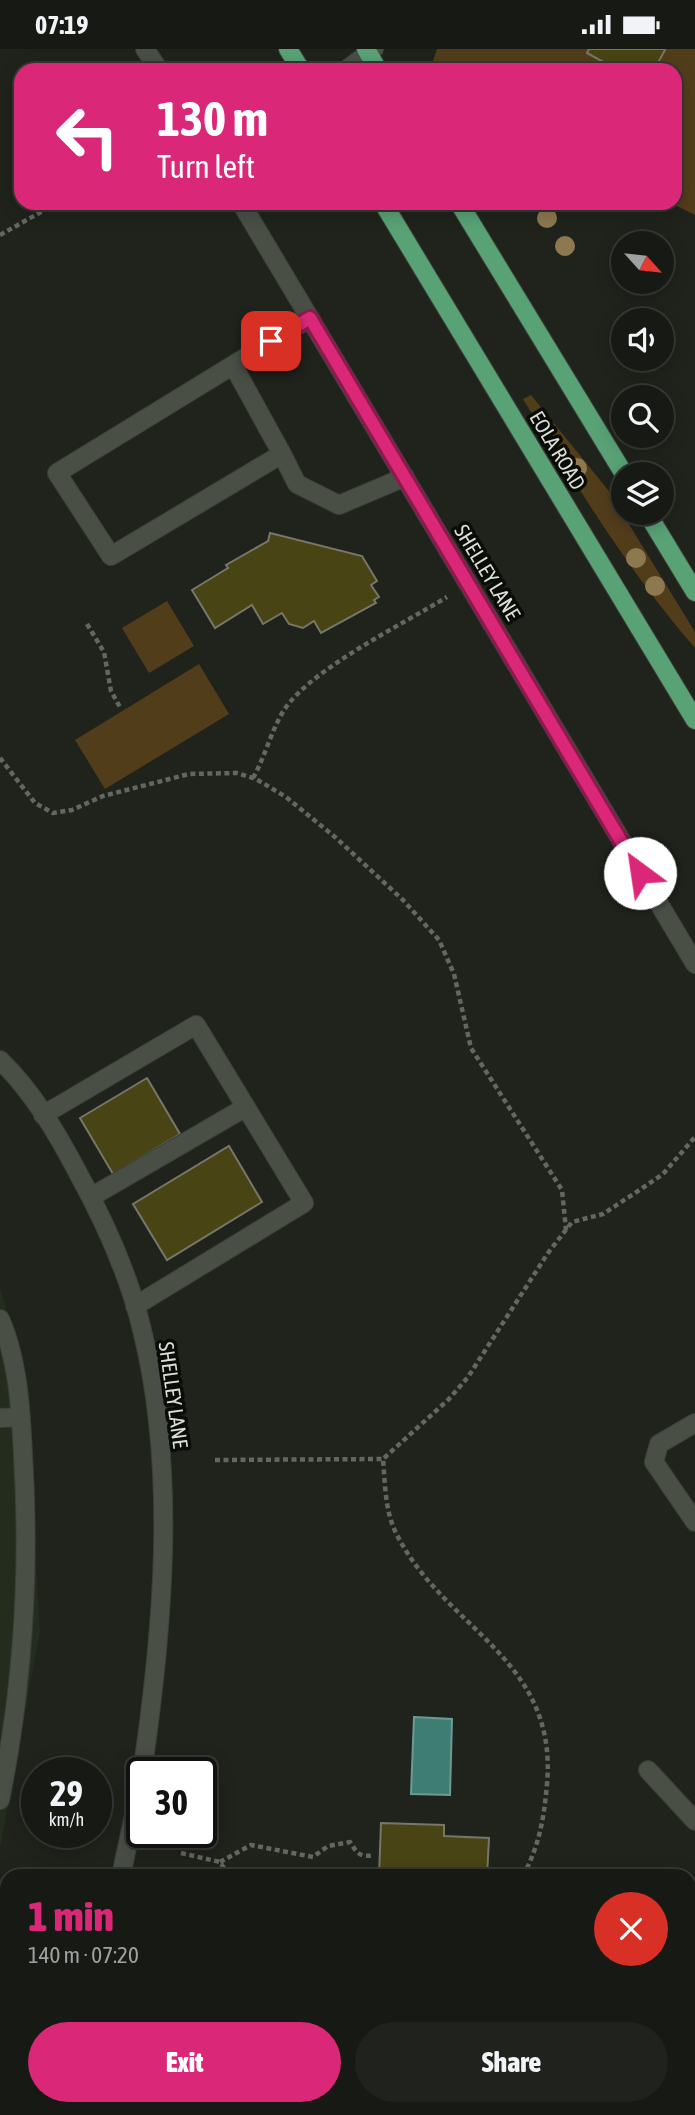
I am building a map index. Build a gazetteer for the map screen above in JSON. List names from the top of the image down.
{
  "streets": {
    "main road": ["EOLA ROAD"],
    "street": ["SHELLEY LANE"]
  },
  "north": "bottom right",
  "page": {
    "status": "07:19",
    "turn": ["130 m", "Turn left"],
    "speed": "29 km/h",
    "limit": "30",
    "heading": ["1 min", "140 m · 07:20"],
    "buttons": ["Exit", "Share"]
  }
}
